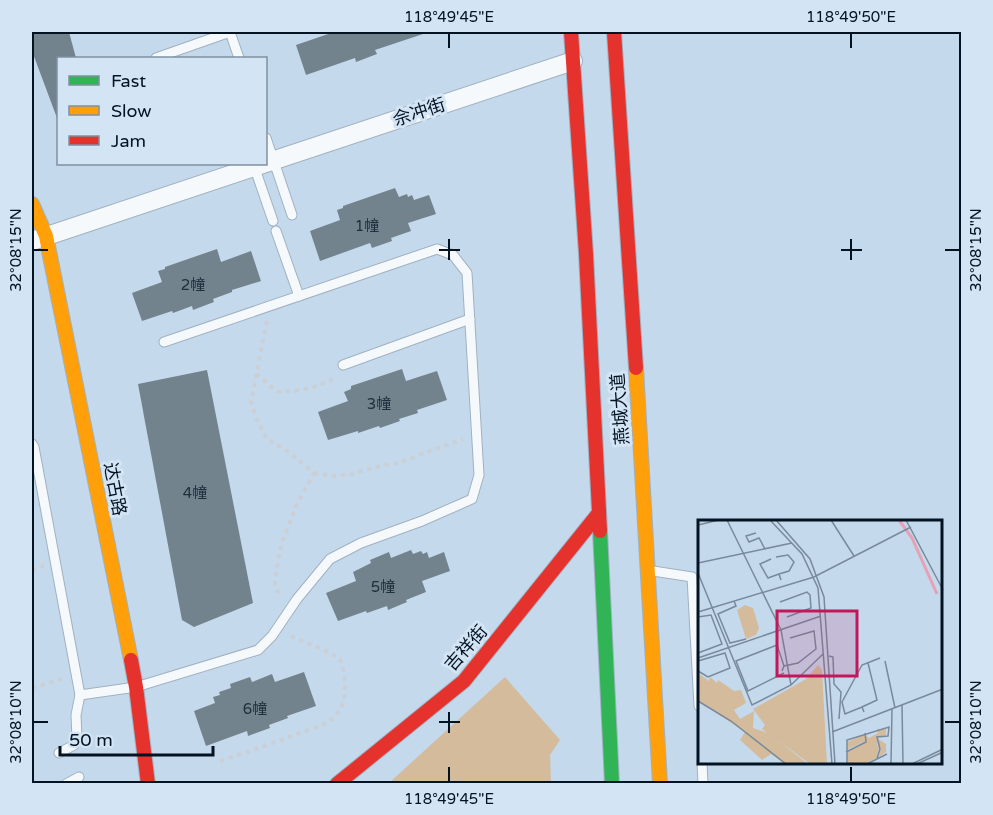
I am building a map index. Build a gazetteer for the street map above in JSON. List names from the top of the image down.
{
  "streets": {
    "main road": ["燕城大道", "达古路", "吉祥街"],
    "street": ["佘冲街"]
  },
  "crossings": [
    ["佘冲街", "燕城大道"],
    ["佘冲街", "达古路"],
    ["燕城大道", "吉祥街"]
  ],
  "house_numbers": [
    "1幢",
    "2幢",
    "3幢",
    "4幢",
    "5幢",
    "6幢"
  ],
  "legend": ["Fast", "Slow", "Jam"],
  "scale_bar": "50 m",
  "coordinates": [
    "118°49'45\"E",
    "118°49'50\"E",
    "32°08'15\"N",
    "32°08'10\"N"
  ]
}
